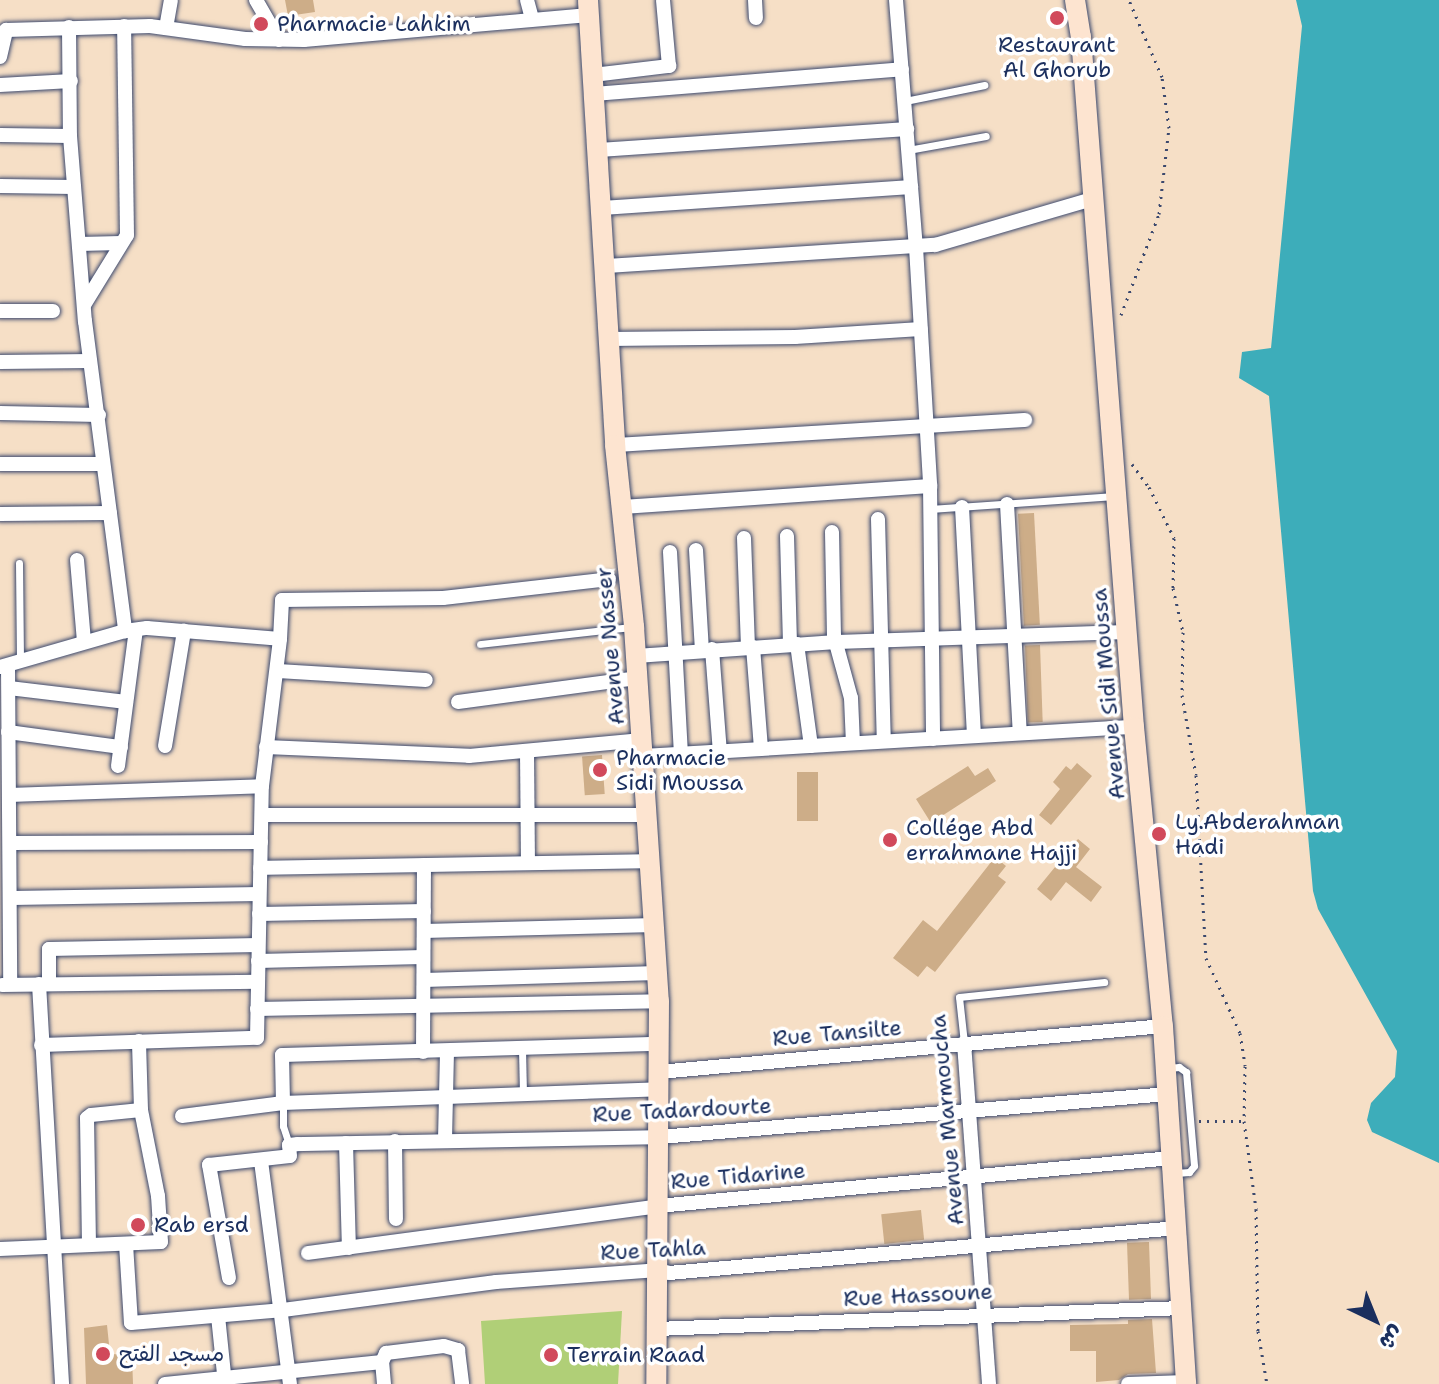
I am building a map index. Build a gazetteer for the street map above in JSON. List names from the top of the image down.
{
  "streets": {
    "street": [
      "Avenue Nasser",
      "Avenue Sidi Moussa",
      "Rue Tansilte",
      "Rue Tadardourte",
      "Avenue Marmoucha",
      "Rue Tidarine",
      "Rue Tahla",
      "Rue Hassoune"
    ]
  },
  "crossings": [
    ["Avenue Nasser", "Rue Tansilte"],
    ["Avenue Nasser", "Rue Tadardourte"],
    ["Avenue Nasser", "Rue Tidarine"],
    ["Avenue Nasser", "Rue Tahla"],
    ["Avenue Nasser", "Rue Hassoune"],
    ["Avenue Sidi Moussa", "Rue Tansilte"],
    ["Avenue Sidi Moussa", "Rue Tadardourte"],
    ["Avenue Sidi Moussa", "Rue Tidarine"],
    ["Avenue Sidi Moussa", "Rue Tahla"],
    ["Avenue Sidi Moussa", "Rue Hassoune"],
    ["Rue Tansilte", "Avenue Marmoucha"],
    ["Rue Tadardourte", "Avenue Marmoucha"],
    ["Avenue Marmoucha", "Rue Tidarine"],
    ["Avenue Marmoucha", "Rue Tahla"],
    ["Avenue Marmoucha", "Rue Hassoune"]
  ],
  "places": [
    "Restaurant Al Ghorub",
    "Pharmacie Lahkim",
    "Pharmacie Sidi Moussa",
    "Ly.Abderahman Hadi",
    "Collége Abd errahmane Hajji",
    "Rab ersd",
    "مسجد الفتح",
    "Terrain Raad"
  ],
  "north": "bottom right"
}
